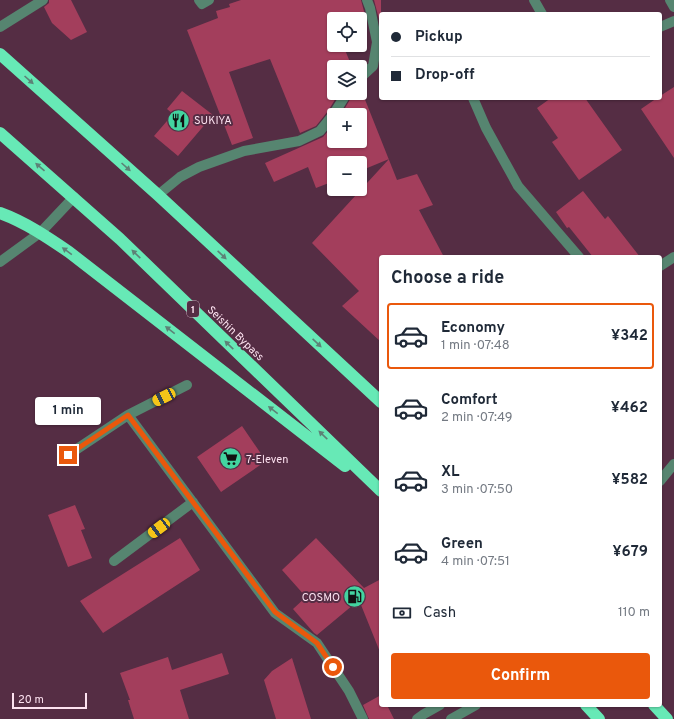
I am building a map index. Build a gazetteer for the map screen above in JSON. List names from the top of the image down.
{
  "streets": {
    "highway": ["1", "Seishin Bypass"]
  },
  "places": {
    "restaurant": ["SUKIYA"],
    "supermarket": ["7-Eleven"],
    "fuel station": ["COSMO"]
  },
  "scale_bar": "20 m",
  "page": {
    "map_buttons": ["+", "−"],
    "banner": ["Pickup", "Drop-off"],
    "heading": "Choose a ride",
    "list": [
      {
        "name": "Economy",
        "note": "1 min · 07:48",
        "value": "¥342"
      },
      {
        "name": "Comfort",
        "note": "2 min · 07:49",
        "value": "¥462"
      },
      {
        "name": "XL",
        "note": "3 min · 07:50",
        "value": "¥582"
      },
      {
        "name": "Green",
        "note": "4 min · 07:51",
        "value": "¥679"
      }
    ],
    "bubble": "1 min",
    "pay": ["Cash", "110 m"],
    "buttons": "Confirm",
    "scale": "20 m"
  }
}
